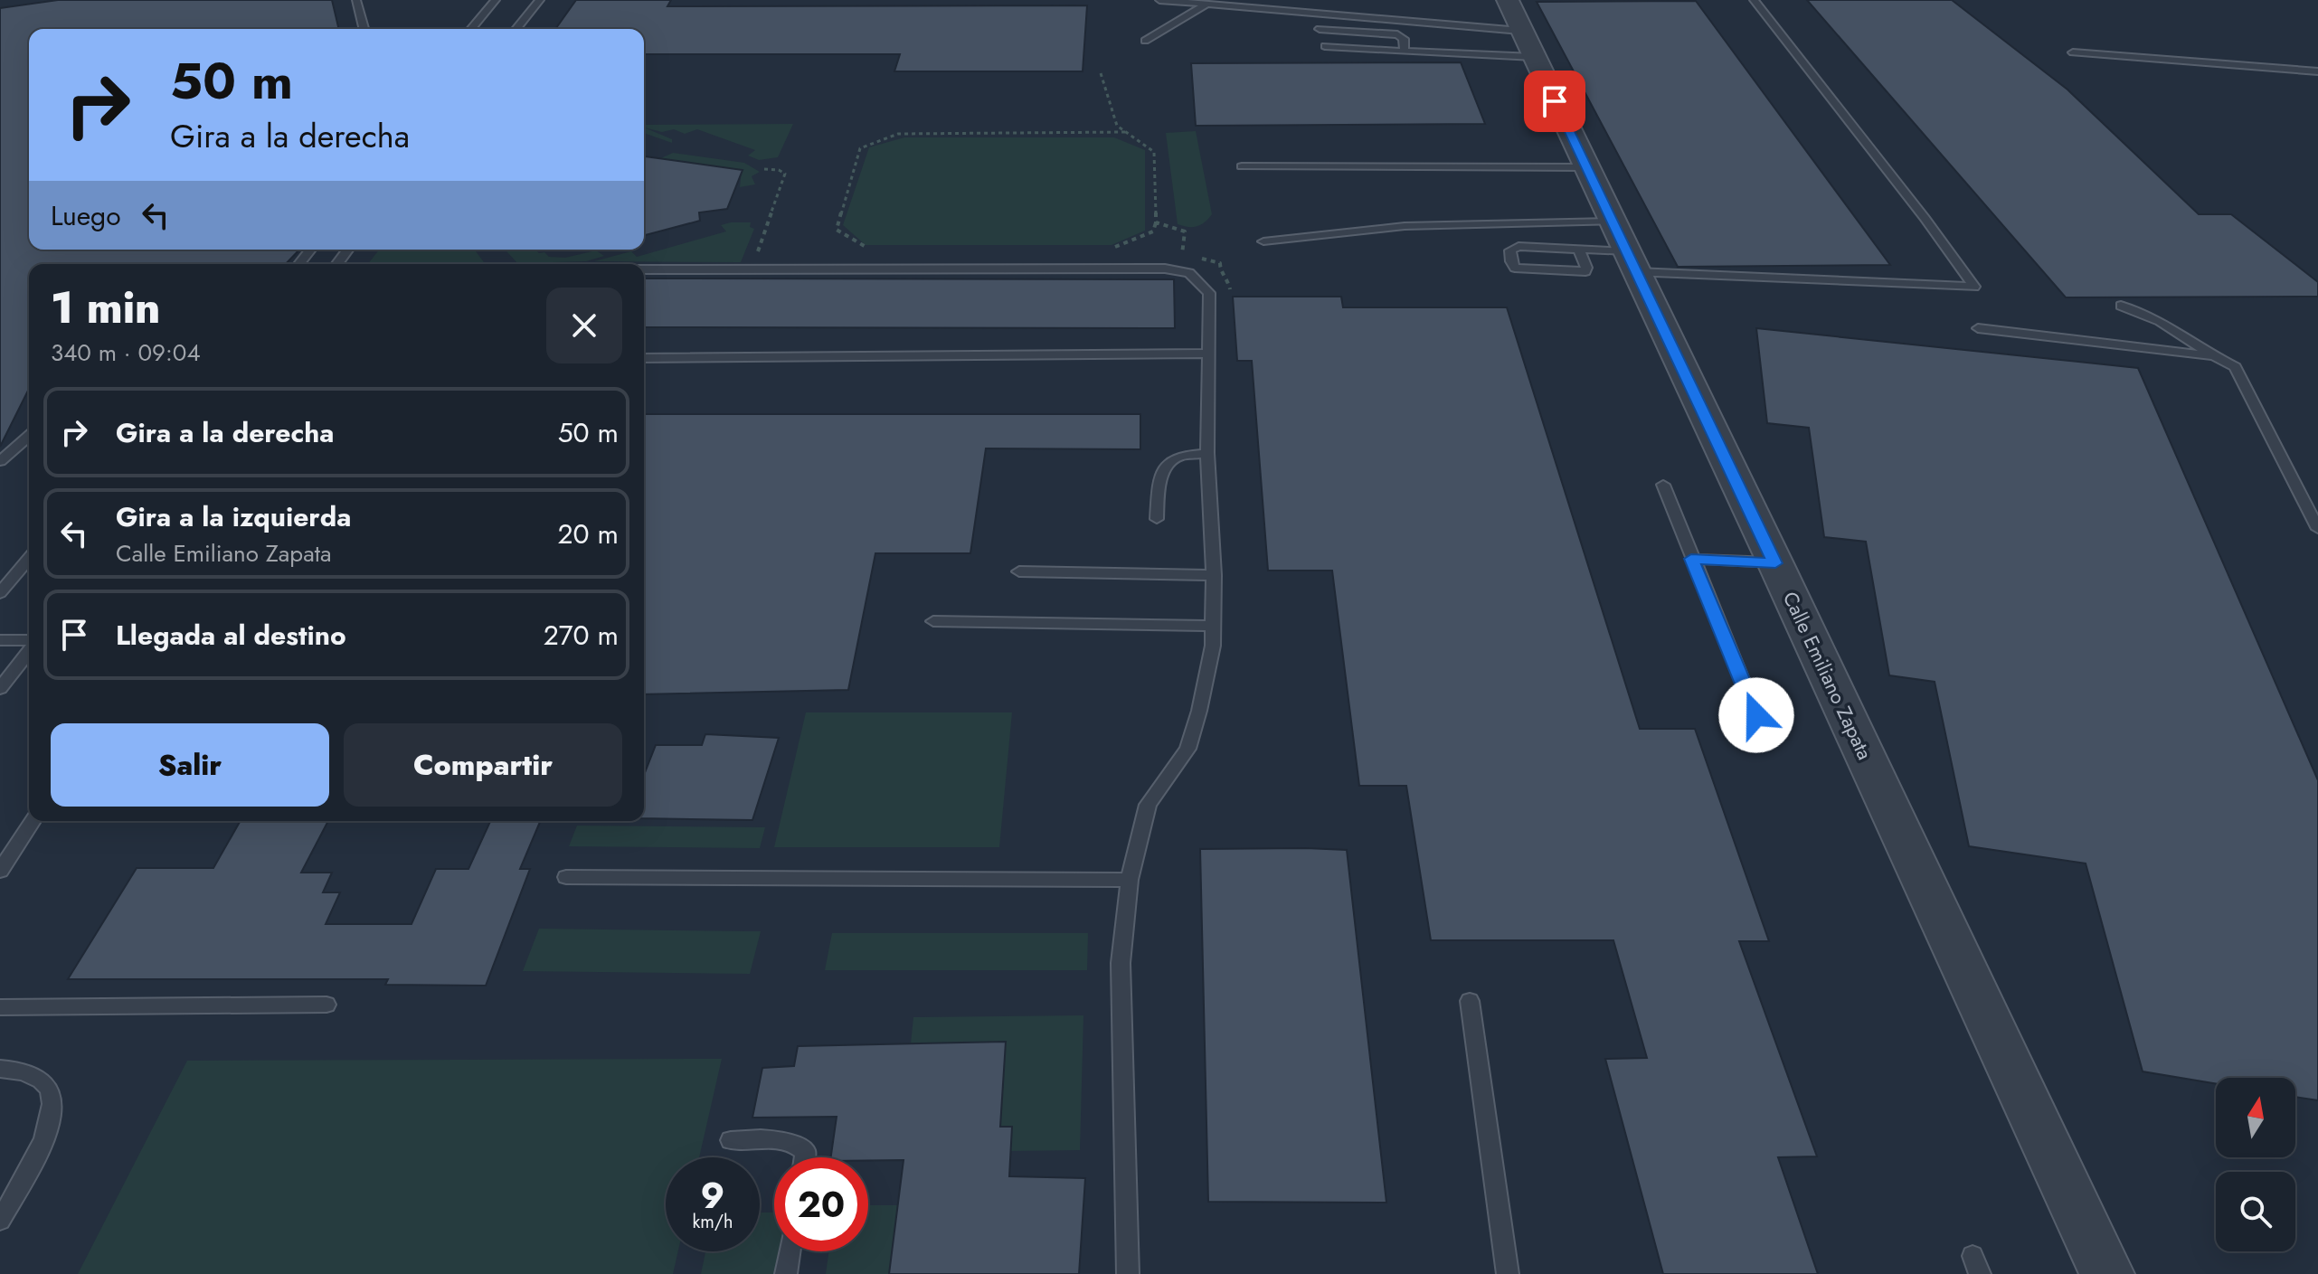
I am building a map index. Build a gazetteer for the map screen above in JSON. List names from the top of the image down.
{
  "streets": {
    "street": ["Calle Emiliano Zapata"]
  },
  "north": "top",
  "page": {
    "turn": ["50 m", "Gira a la derecha"],
    "then": "Luego",
    "heading": ["1 min", "340 m · 09:04"],
    "list": [
      {
        "name": "Gira a la derecha",
        "value": "50 m"
      },
      {
        "name": "Gira a la izquierda",
        "note": "Calle Emiliano Zapata",
        "value": "20 m"
      },
      {
        "name": "Llegada al destino",
        "value": "270 m"
      }
    ],
    "buttons": ["Salir", "Compartir"],
    "speed": "9 km/h",
    "limit": "20"
  }
}
